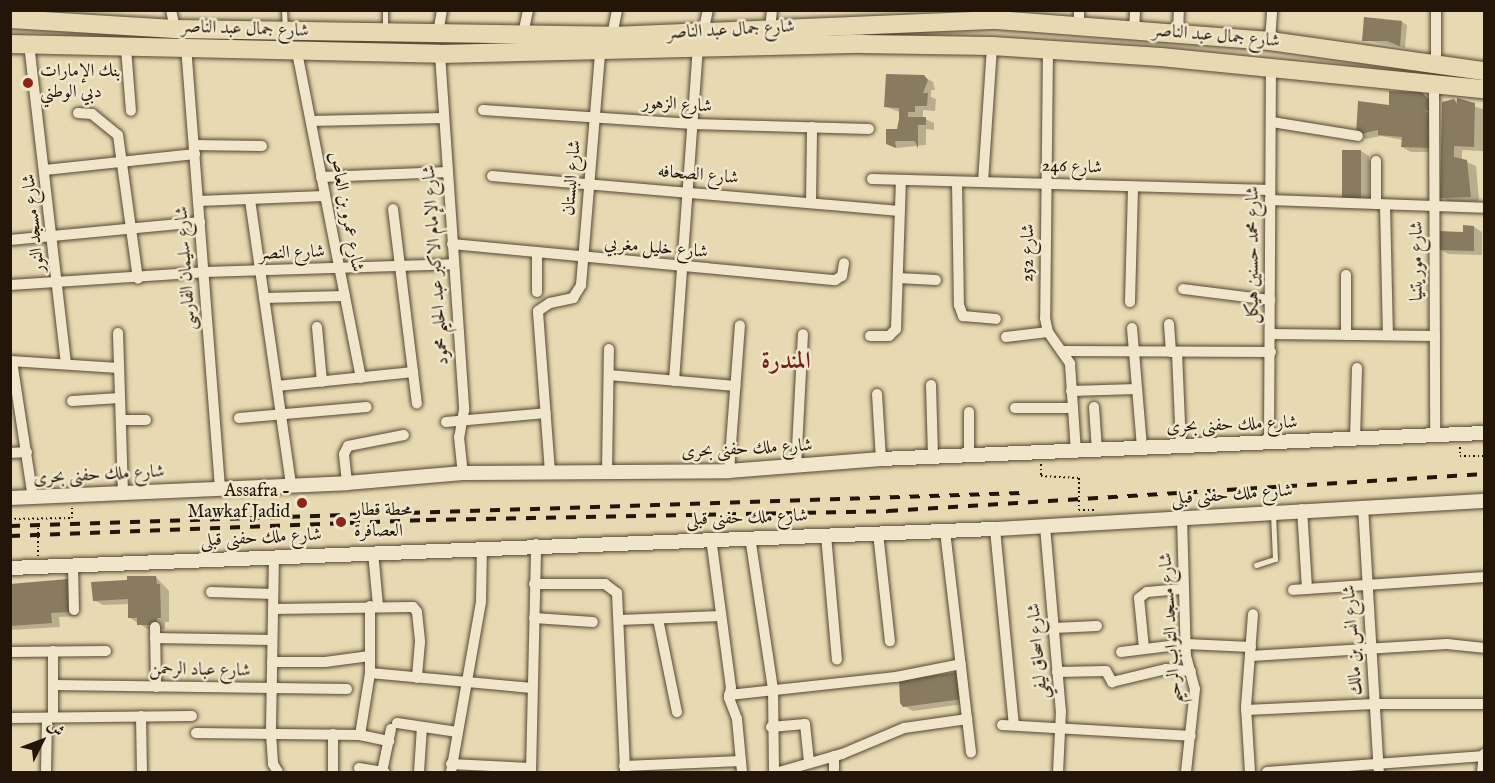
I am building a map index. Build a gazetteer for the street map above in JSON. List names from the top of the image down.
{
  "streets": {
    "main road": ["شارع جمال عبد الناصر"],
    "street": [
      "شارع الزهور",
      "شارع 246",
      "شارع الصحافه",
      "شارع البستان",
      "شارع عمرو بن العاص",
      "شارع مسجد النور",
      "شارع خليل مغربي",
      "شارع 252",
      "شارع النصر",
      "شارع محمد حسنين هيكل",
      "شارع موريتنيا",
      "شارع الإمام الاكبر عبد الحليم محمود",
      "شارع سليمان الفارسى",
      "شارع ملك حفنى بحرى",
      "شارع ملك حفنى قبلى",
      "شارع مسجد التواب الرحيم",
      "شارع انس بن مالك",
      "شارع اسحاق ليفي",
      "شارع عباد الرحمن"
    ]
  },
  "crossings": [
    ["شارع جمال عبد الناصر", "شارع البستان"],
    ["شارع جمال عبد الناصر", "شارع عمرو بن العاص"],
    ["شارع جمال عبد الناصر", "شارع مسجد النور"],
    ["شارع جمال عبد الناصر", "شارع 252"],
    ["شارع جمال عبد الناصر", "شارع محمد حسنين هيكل"],
    ["شارع جمال عبد الناصر", "شارع موريتنيا"],
    ["شارع جمال عبد الناصر", "شارع الإمام الاكبر عبد الحليم محمود"],
    ["شارع جمال عبد الناصر", "شارع سليمان الفارسى"],
    ["شارع الزهور", "شارع البستان"],
    ["شارع 246", "شارع 252"],
    ["شارع 246", "شارع محمد حسنين هيكل"],
    ["شارع 246", "شارع موريتنيا"],
    ["شارع الصحافه", "شارع البستان"],
    ["شارع البستان", "شارع خليل مغربي"],
    ["شارع عمرو بن العاص", "شارع النصر"],
    ["شارع مسجد النور", "شارع النصر"],
    ["شارع خليل مغربي", "شارع الإمام الاكبر عبد الحليم محمود"],
    ["شارع النصر", "شارع الإمام الاكبر عبد الحليم محمود"],
    ["شارع النصر", "شارع سليمان الفارسى"],
    ["شارع محمد حسنين هيكل", "شارع ملك حفنى بحرى"],
    ["شارع موريتنيا", "شارع ملك حفنى بحرى"],
    ["شارع الإمام الاكبر عبد الحليم محمود", "شارع ملك حفنى بحرى"],
    ["شارع سليمان الفارسى", "شارع ملك حفنى بحرى"],
    ["شارع ملك حفنى قبلى", "شارع مسجد التواب الرحيم"],
    ["شارع ملك حفنى قبلى", "شارع انس بن مالك"],
    ["شارع ملك حفنى قبلى", "شارع اسحاق ليفي"]
  ],
  "districts": ["المندرة"],
  "places": ["بنك الإمارات دبي الوطني", "Assafra - Mawkaf Jadid", "محطة قطار العصافرة"],
  "north": "top right"
}
